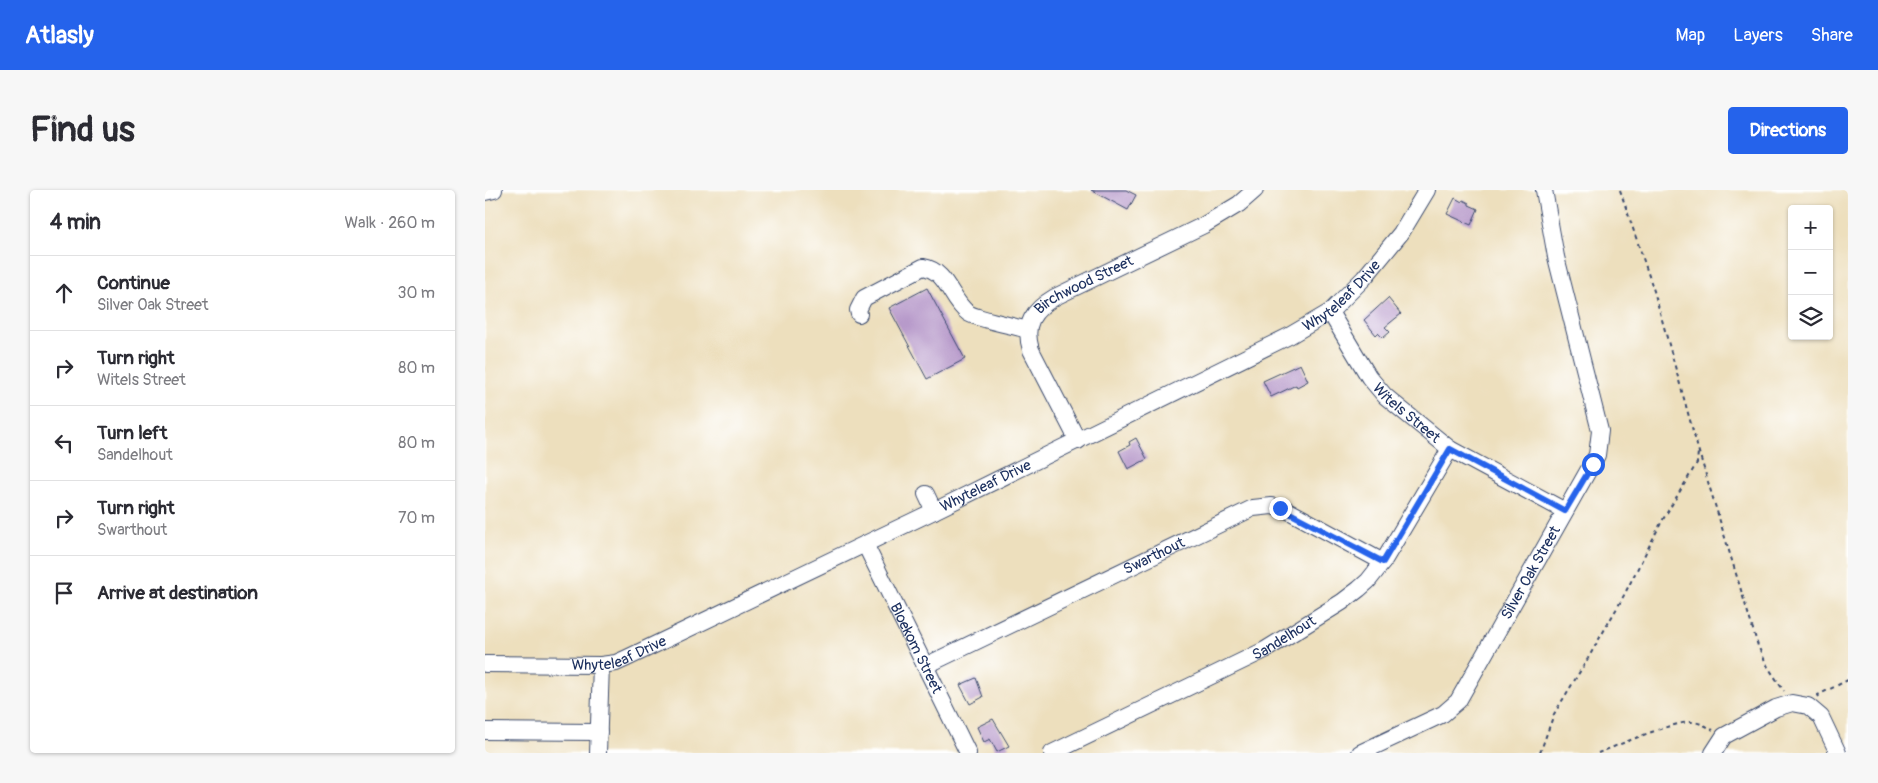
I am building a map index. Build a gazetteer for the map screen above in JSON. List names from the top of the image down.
{
  "streets": {
    "street": [
      "Birchwood Street",
      "Whyteleaf Drive",
      "Witels Street",
      "Swarthout",
      "Silver Oak Street",
      "Sandelhout",
      "Bloekom Street"
    ]
  },
  "crossings": [
    ["Birchwood Street", "Whyteleaf Drive"],
    ["Whyteleaf Drive", "Witels Street"],
    ["Whyteleaf Drive", "Bloekom Street"],
    ["Witels Street", "Silver Oak Street"],
    ["Witels Street", "Sandelhout"],
    ["Swarthout", "Sandelhout"],
    ["Swarthout", "Bloekom Street"]
  ],
  "page": {
    "header": "Atlasly",
    "nav": ["Map", "Layers", "Share"],
    "buttons": "Directions",
    "title": "Find us",
    "heading": ["4 min", "Walk · 260 m"],
    "map_buttons": ["+", "−"],
    "list": [
      ["Continue", "Silver Oak Street", "30 m"],
      ["Turn right", "Witels Street", "80 m"],
      ["Turn left", "Sandelhout", "80 m"],
      ["Turn right", "Swarthout", "70 m"],
      "Arrive at destination"
    ]
  }
}
